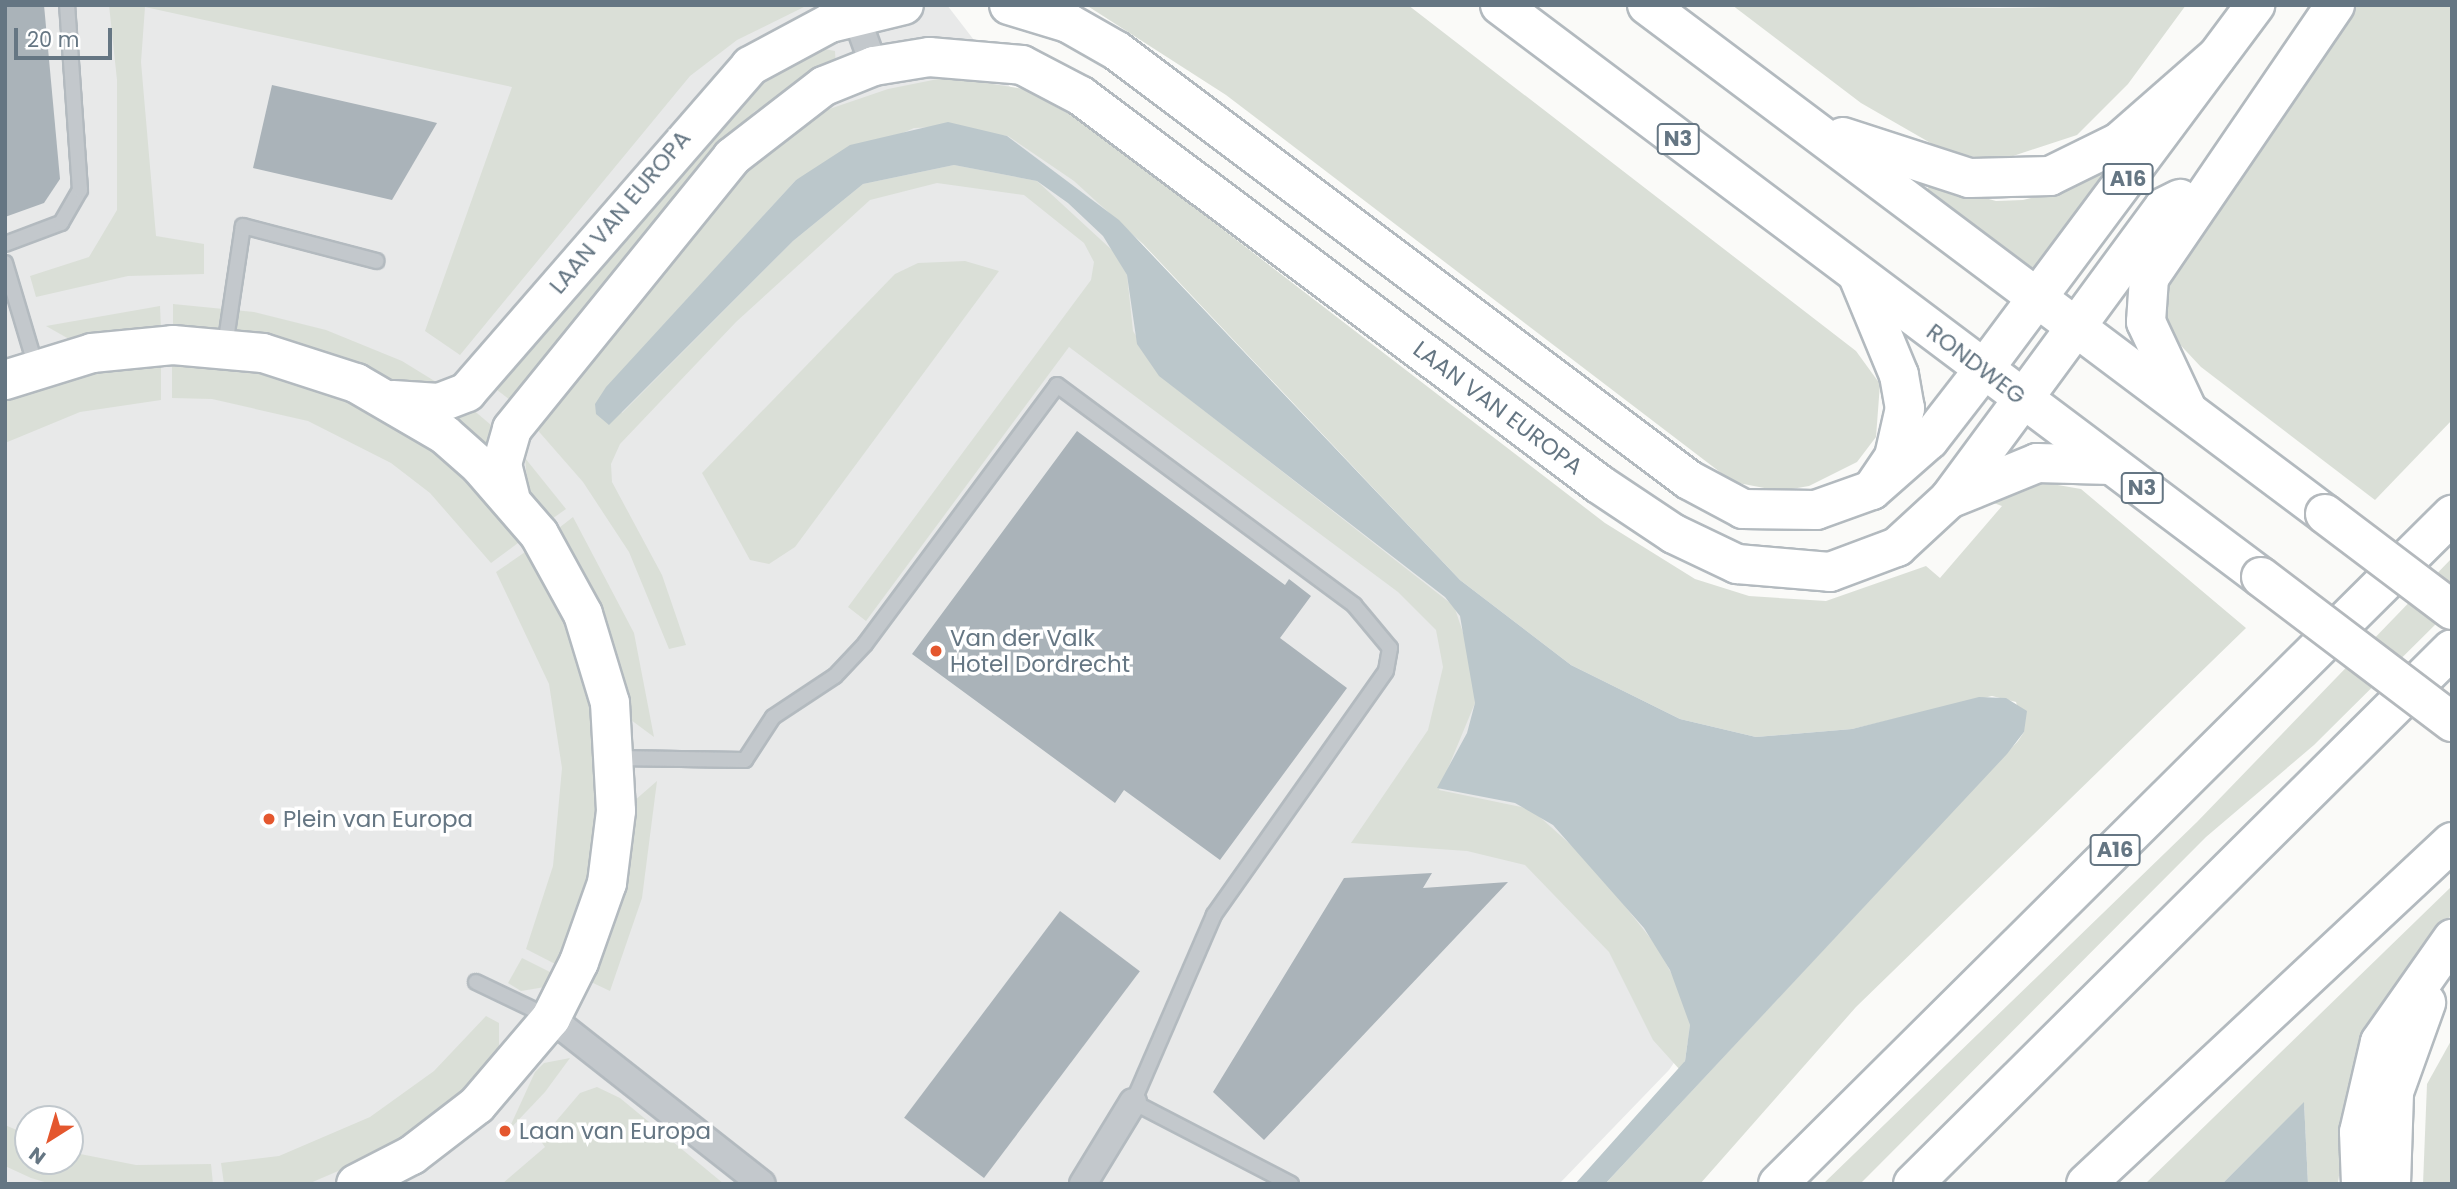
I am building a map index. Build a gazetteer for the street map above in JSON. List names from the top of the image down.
{
  "streets": {
    "main road": [
      "N3",
      "A16",
      "LAAN VAN EUROPA",
      "RONDWEG"
    ]
  },
  "crossings": [
    ["A16", "LAAN VAN EUROPA"],
    ["LAAN VAN EUROPA", "RONDWEG"]
  ],
  "places": ["Van der Valk Hotel Dordrecht", "Plein van Europa", "Laan van Europa"],
  "scale_bar": "20 m",
  "north": "bottom left"
}
